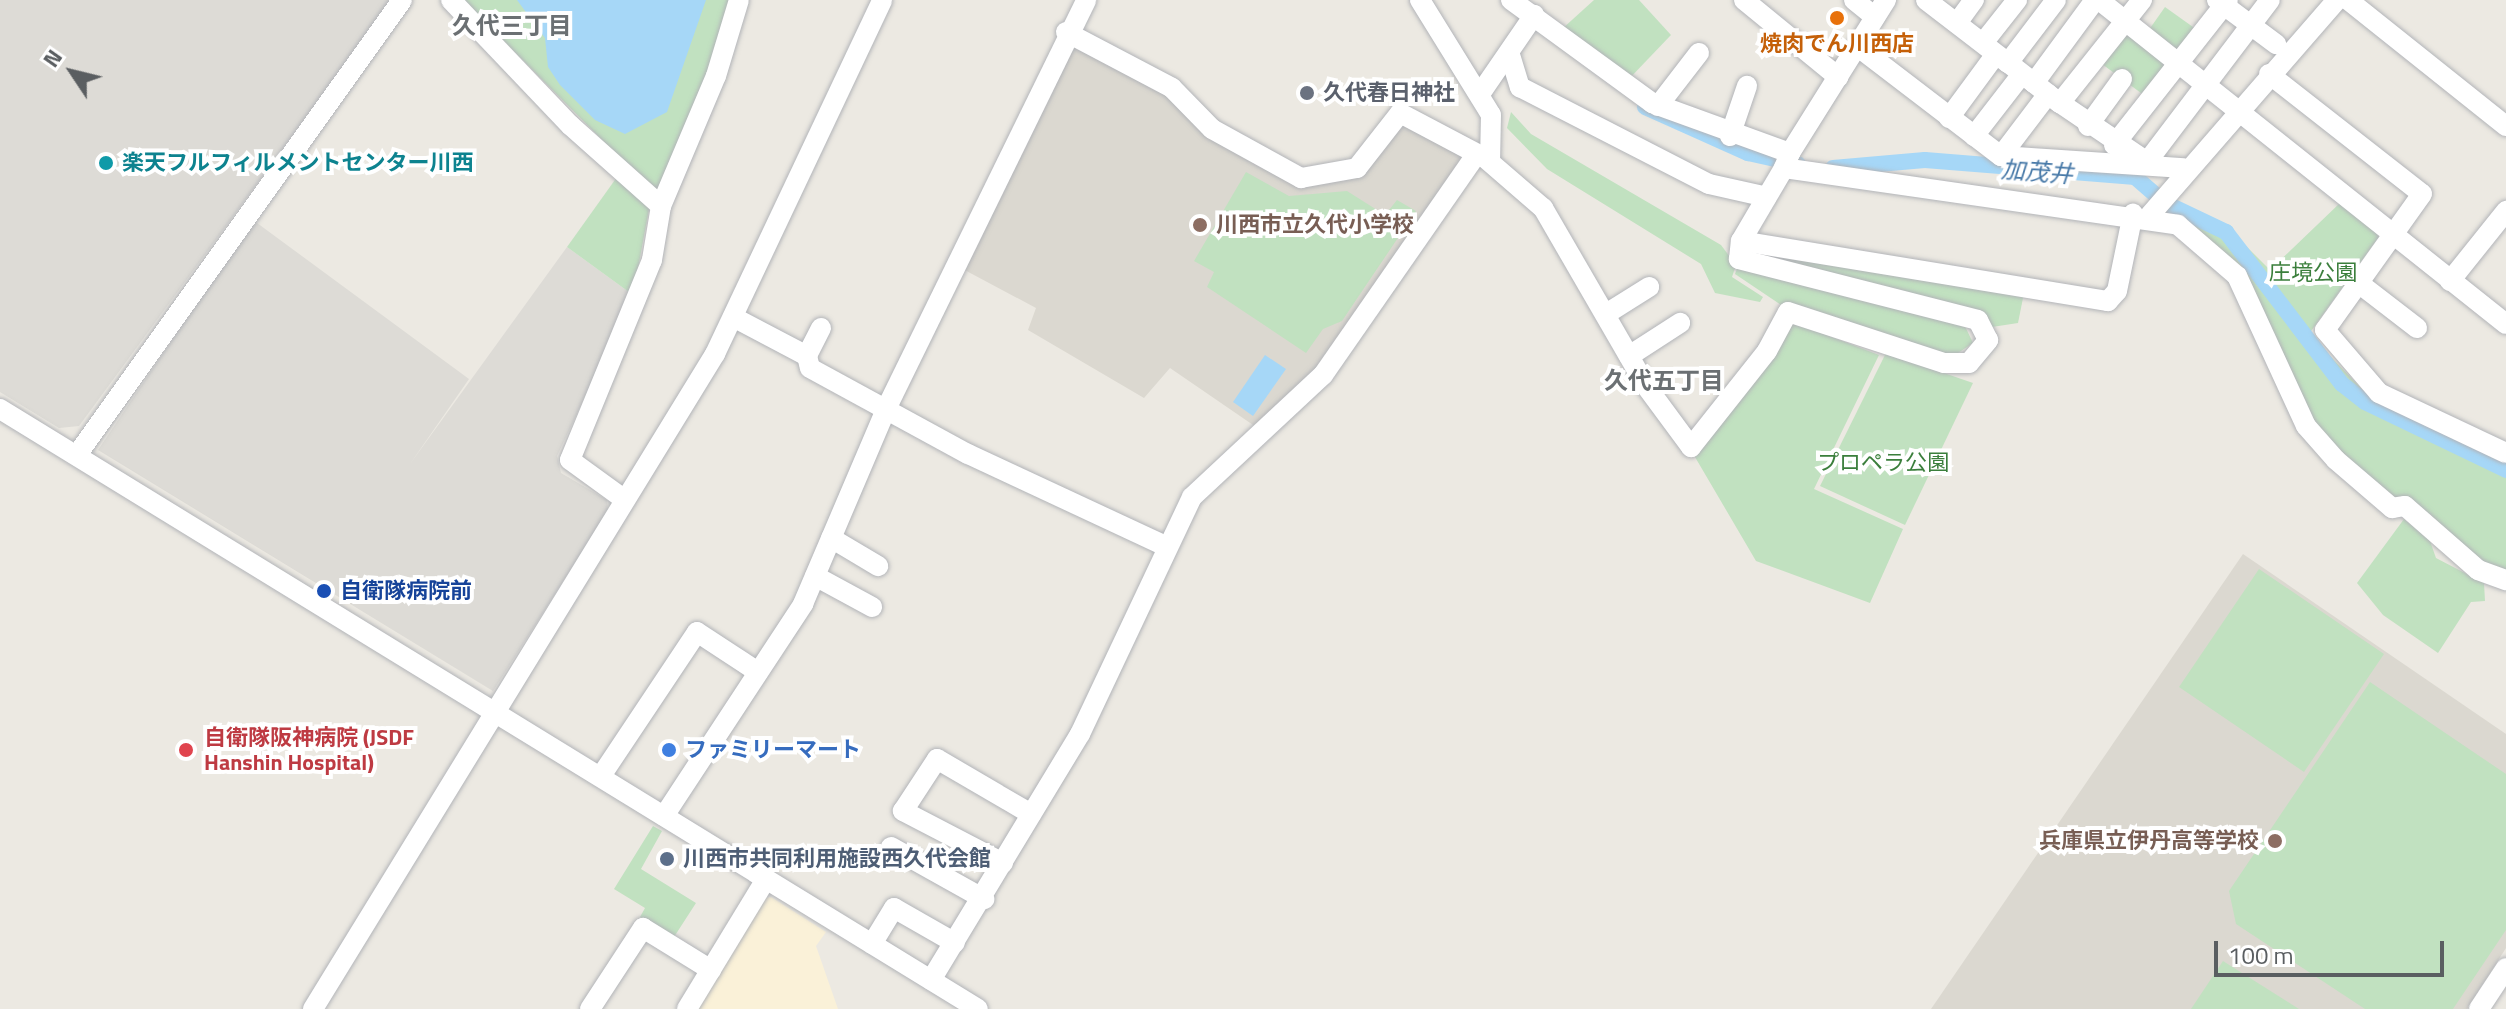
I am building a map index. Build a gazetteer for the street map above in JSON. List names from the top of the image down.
{
  "districts": ["久代三丁目", "久代五丁目"],
  "water": ["加茂井"],
  "parks": ["庄境公園", "プロペラ公園"],
  "places": [
    "焼肉でん川西店",
    "久代春日神社",
    "楽天フルフィルメントセンター川西",
    "川西市立久代小学校",
    "自衛隊病院前",
    "自衛隊阪神病院 (JSDF Hanshin Hospital)",
    "ファミリーマート",
    "兵庫県立伊丹高等学校",
    "川西市共同利用施設西久代会館"
  ],
  "scale_bar": "100 m",
  "north": "top left"
}
